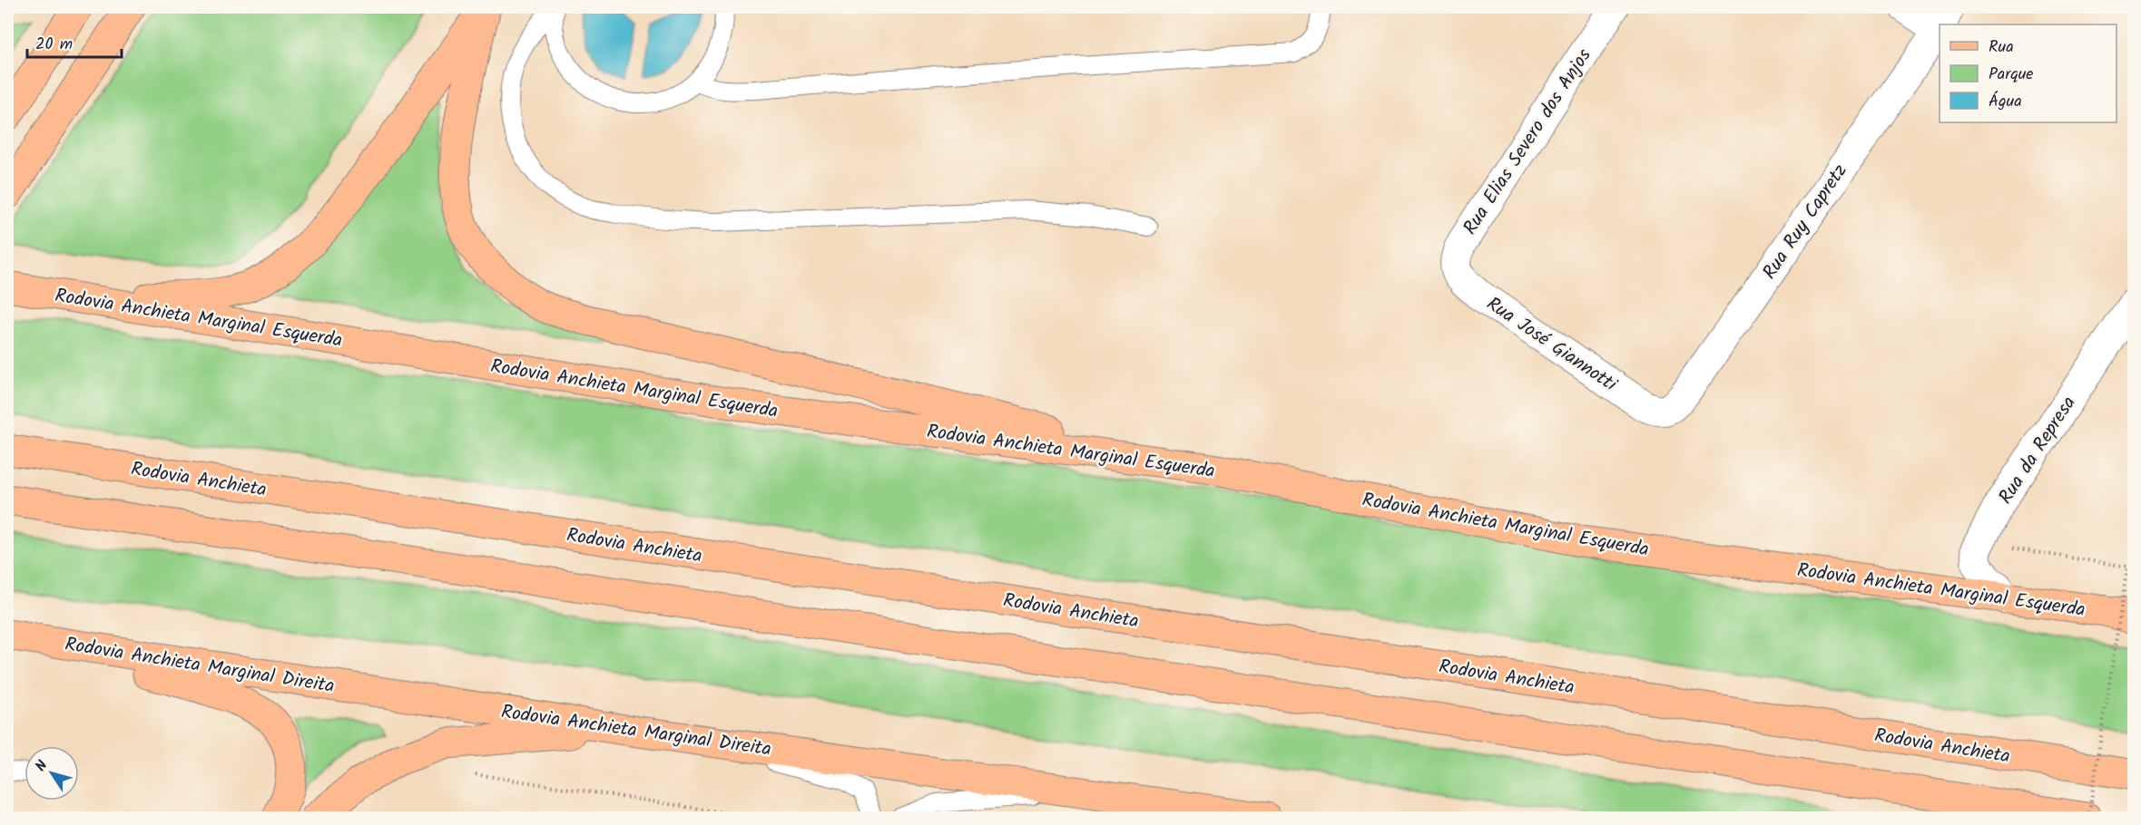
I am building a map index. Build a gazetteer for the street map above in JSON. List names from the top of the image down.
{
  "streets": {
    "main road": ["Rodovia Anchieta Marginal Esquerda", "Rodovia Anchieta", "Rodovia Anchieta Marginal Direita"],
    "street": [
      "Rua Elias Severo dos Anjos",
      "Rua Ruy Capretz",
      "Rua José Giannotti",
      "Rua da Represa"
    ]
  },
  "crossings": [
    ["Rua Elias Severo dos Anjos", "Rua José Giannotti"],
    ["Rua Ruy Capretz", "Rua José Giannotti"],
    ["Rodovia Anchieta Marginal Esquerda", "Rua da Represa"]
  ],
  "legend": ["Rua", "Parque", "Água"],
  "scale_bar": "20 m",
  "north": "top left"
}
